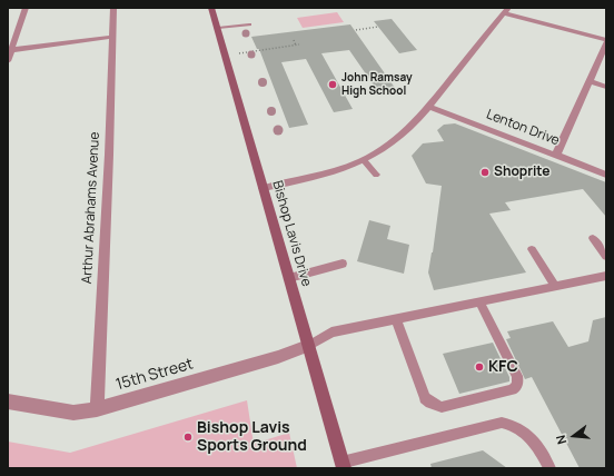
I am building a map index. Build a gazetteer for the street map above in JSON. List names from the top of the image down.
{
  "streets": {
    "street": [
      "Lenton Drive",
      "Arthur Abrahams Avenue",
      "Bishop Lavis Drive",
      "15th Street"
    ]
  },
  "crossings": [
    ["Arthur Abrahams Avenue", "15th Street"],
    ["Bishop Lavis Drive", "15th Street"]
  ],
  "places": [
    "John Ramsay High School",
    "Shoprite",
    "KFC",
    "Bishop Lavis Sports Ground"
  ],
  "north": "left"
}
